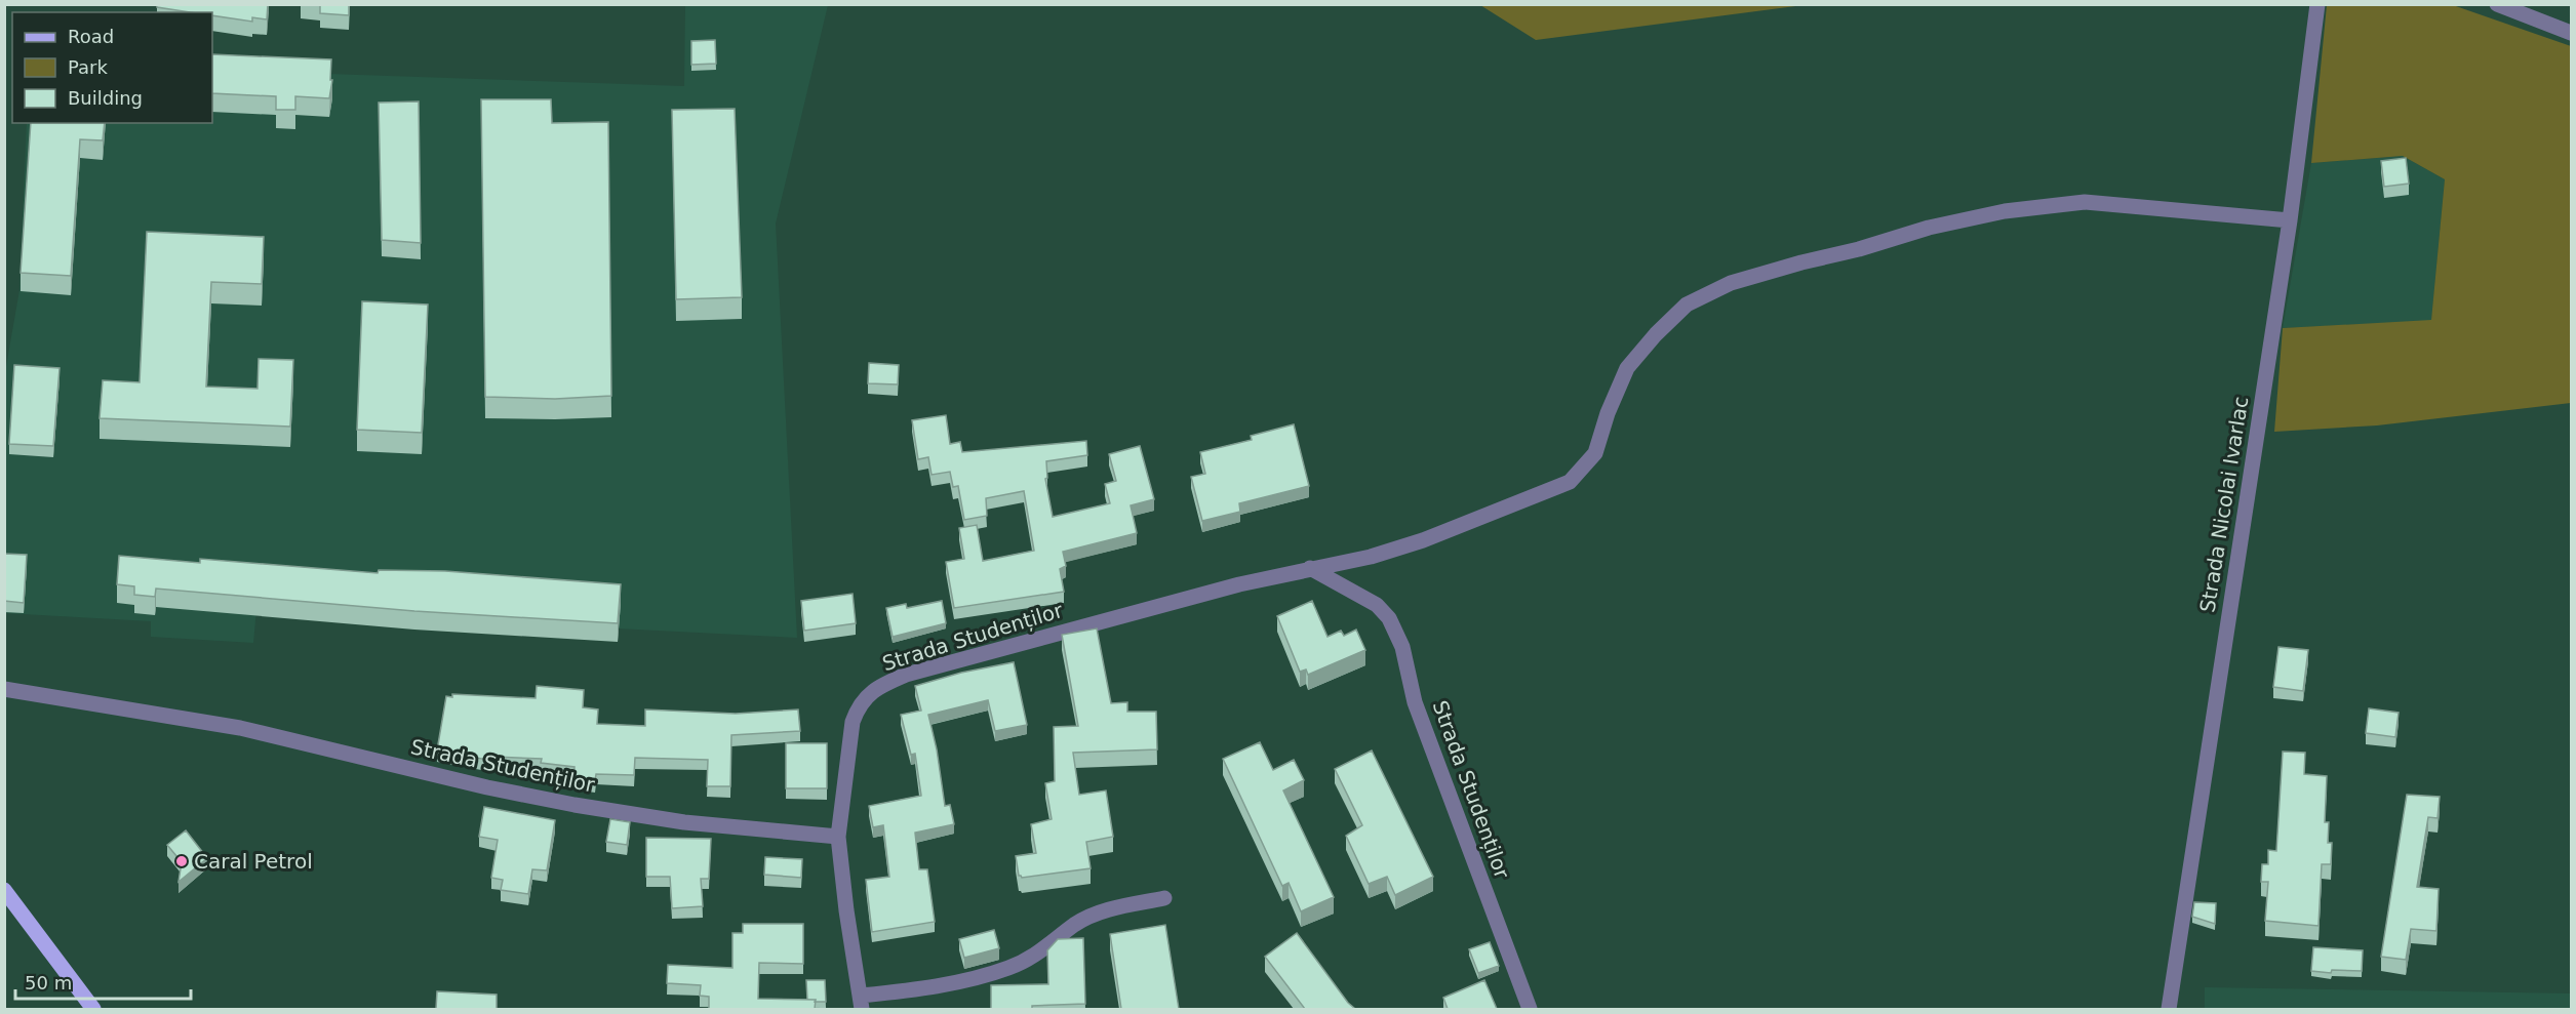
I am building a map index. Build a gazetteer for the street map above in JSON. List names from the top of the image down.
{
  "streets": {
    "street": ["Strada Nicolai Ivarlac", "Strada Studenților"]
  },
  "places": ["Caral Petrol"],
  "legend": ["Road", "Park", "Building"],
  "scale_bar": "50 m"
}
